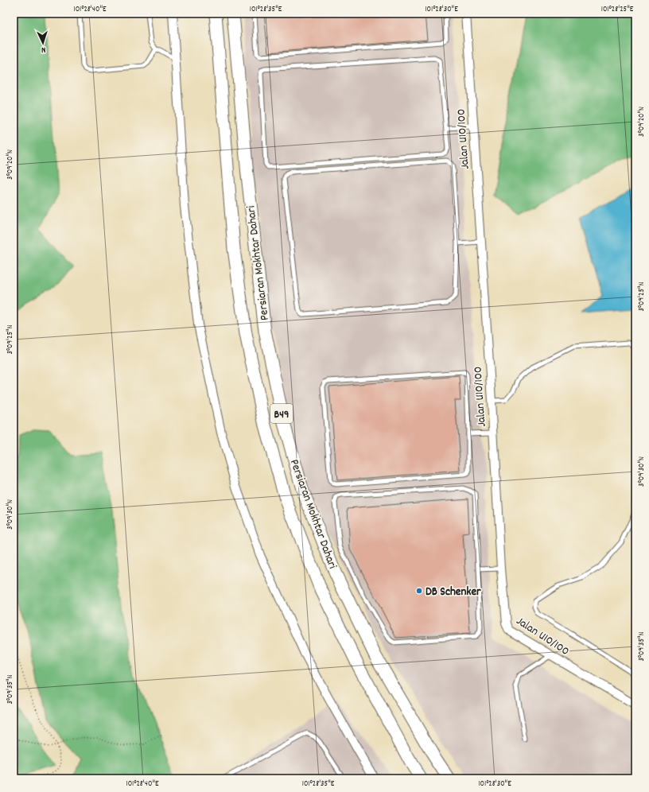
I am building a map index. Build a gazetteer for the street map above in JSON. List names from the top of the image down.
{
  "streets": {
    "main road": ["Persiaran Mokhtar Dahari", "B49"],
    "street": ["Jalan U10/100"]
  },
  "places": ["DB Schenker"],
  "north": "bottom",
  "coordinates": [
    "101°28'40\"E",
    "101°28'35\"E",
    "101°28'30\"E",
    "101°28'25\"E",
    "3°09'20\"N",
    "3°09'25\"N",
    "3°09'30\"N",
    "3°09'35\"N"
  ]
}
